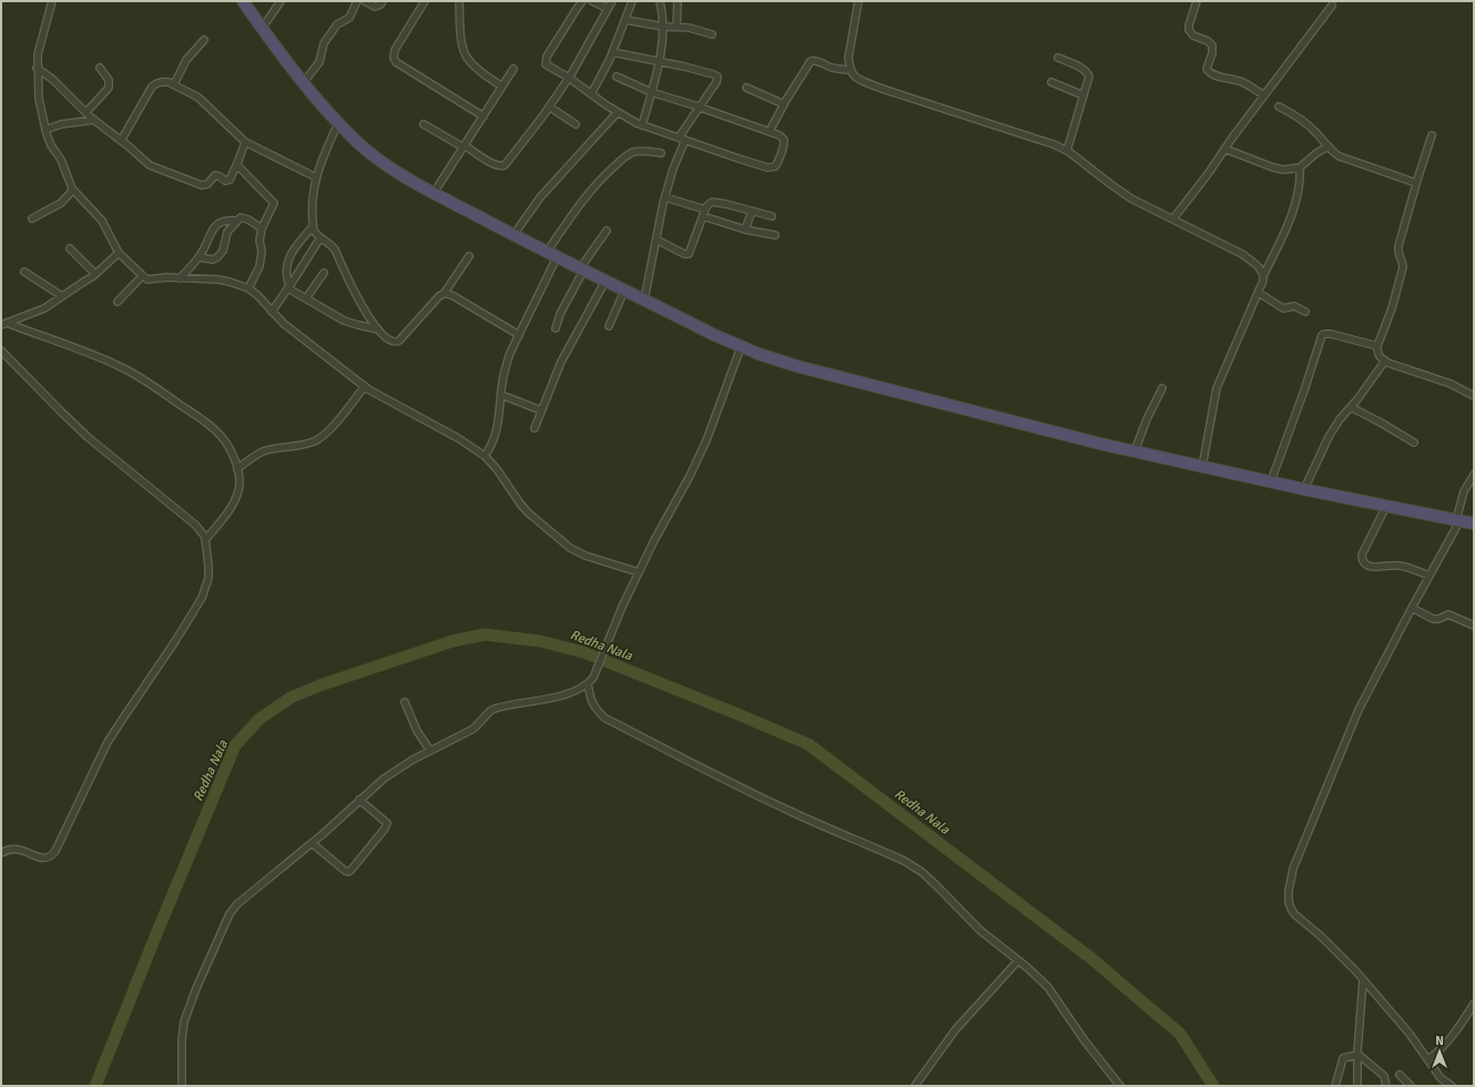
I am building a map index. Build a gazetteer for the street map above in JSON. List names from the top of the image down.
{
  "water": ["Redha Nala"],
  "north": "top"
}
